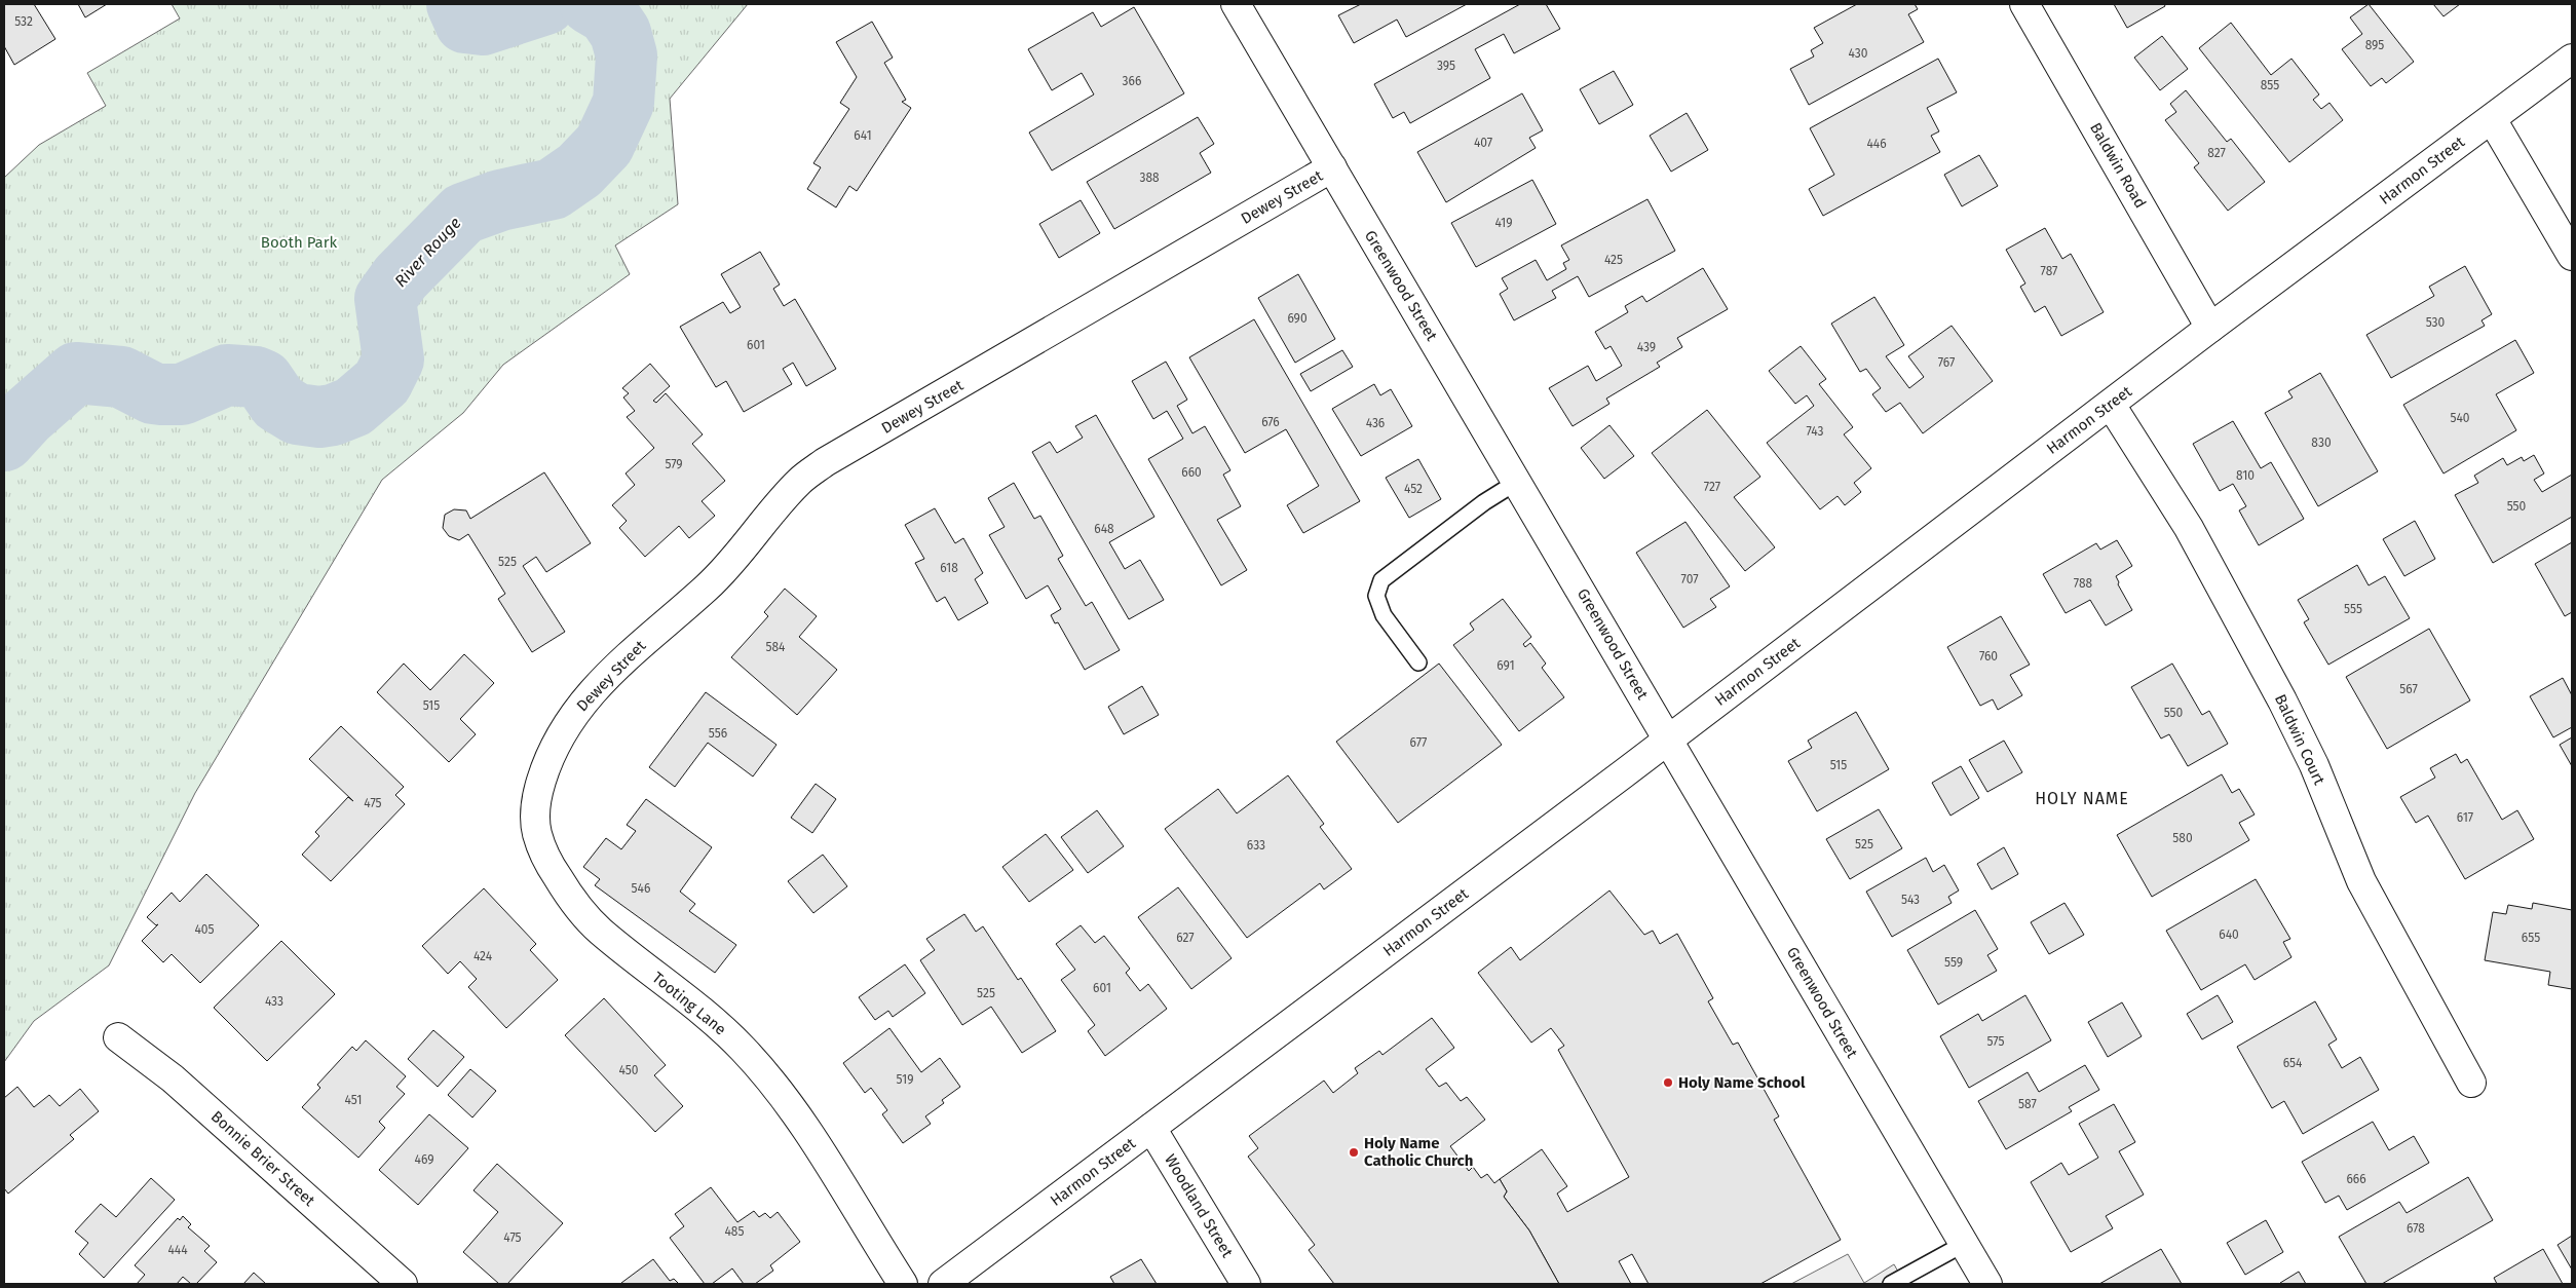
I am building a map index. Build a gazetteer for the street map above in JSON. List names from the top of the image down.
{
  "streets": {
    "street": [
      "Baldwin Road",
      "Harmon Street",
      "Dewey Street",
      "Greenwood Street",
      "Baldwin Court",
      "Tooting Lane",
      "Bonnie Brier Street",
      "Woodland Street"
    ]
  },
  "crossings": [
    ["Baldwin Road", "Harmon Street"],
    ["Harmon Street", "Greenwood Street"],
    ["Harmon Street", "Baldwin Court"],
    ["Harmon Street", "Woodland Street"],
    ["Dewey Street", "Greenwood Street"],
    ["Dewey Street", "Tooting Lane"]
  ],
  "districts": ["HOLY NAME"],
  "water": ["River Rouge"],
  "parks": ["Booth Park"],
  "places": ["Holy Name School", "Holy Name Catholic Church"],
  "house_numbers": [
    "532",
    "895",
    "430",
    "395",
    "366",
    "855",
    "641",
    "407",
    "446",
    "827",
    "388",
    "419",
    "425",
    "787",
    "690",
    "530",
    "601",
    "439",
    "767",
    "540",
    "676",
    "436",
    "743",
    "830",
    "579",
    "660",
    "810",
    "727",
    "452",
    "550",
    "648",
    "525",
    "618",
    "707",
    "788",
    "555",
    "584",
    "760",
    "691",
    "567",
    "515",
    "550",
    "556",
    "677",
    "515",
    "475",
    "617",
    "580",
    "525",
    "633",
    "546",
    "543",
    "405",
    "640",
    "627",
    "655",
    "424",
    "559",
    "601",
    "525",
    "433",
    "575",
    "654",
    "450",
    "519",
    "451",
    "587",
    "469",
    "666",
    "678",
    "485",
    "475",
    "444"
  ]
}
